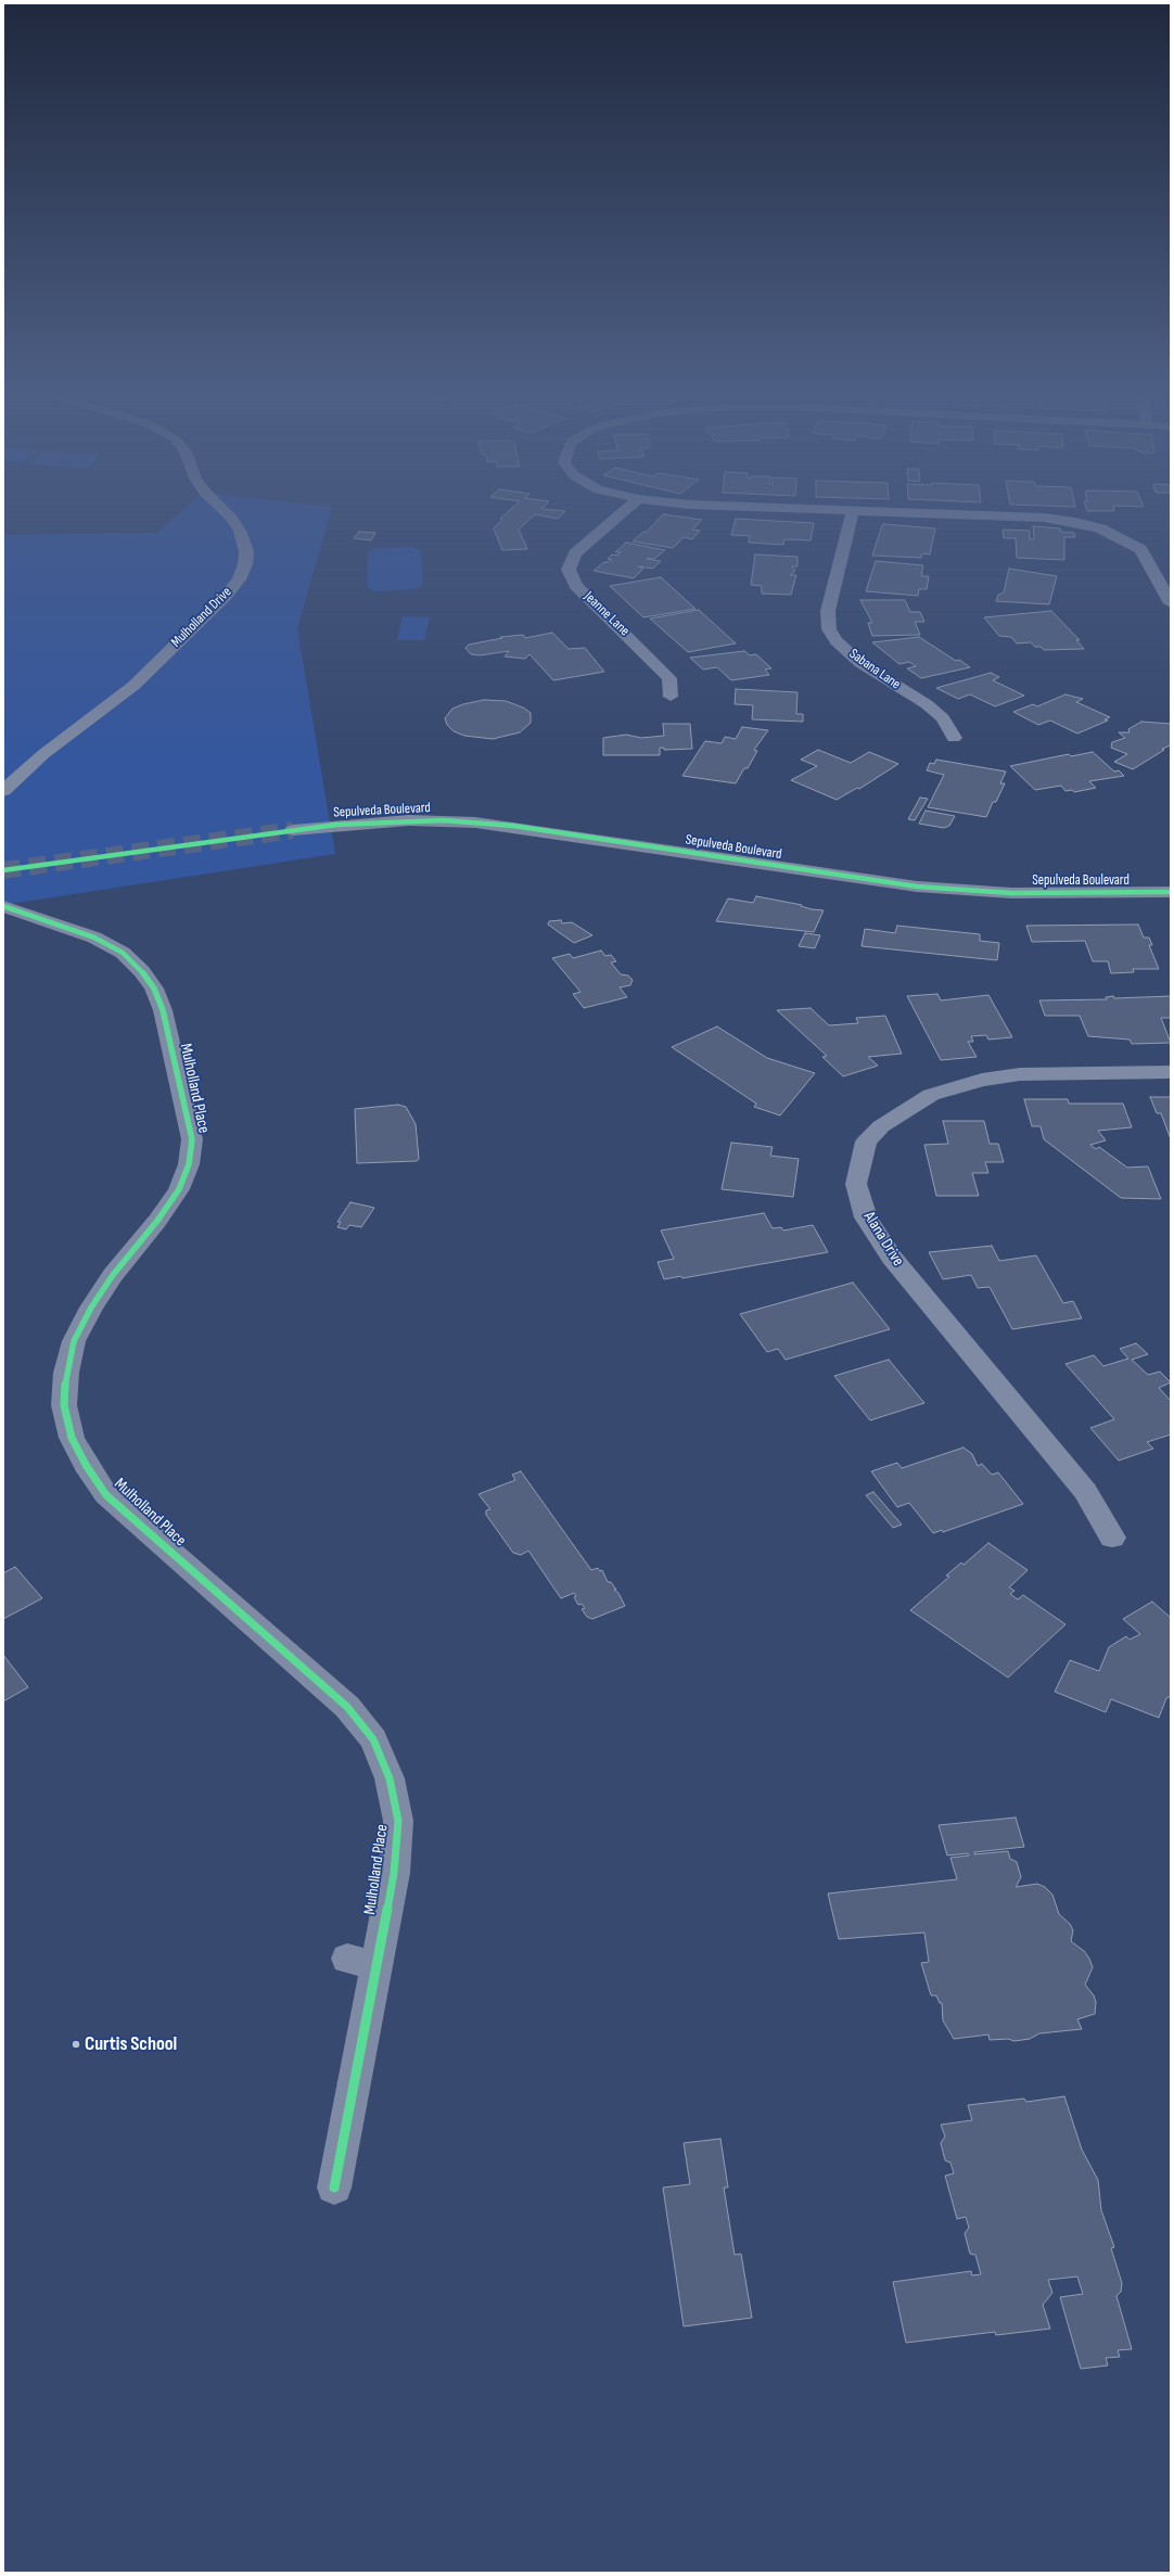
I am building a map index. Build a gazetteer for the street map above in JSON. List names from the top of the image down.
{
  "streets": {
    "main road": ["Mulholland Drive", "Sepulveda Boulevard"],
    "street": [
      "Jeanne Lane",
      "Sabana Lane",
      "Mulholland Place",
      "Alana Drive"
    ]
  },
  "places": ["Curtis School"]
}
